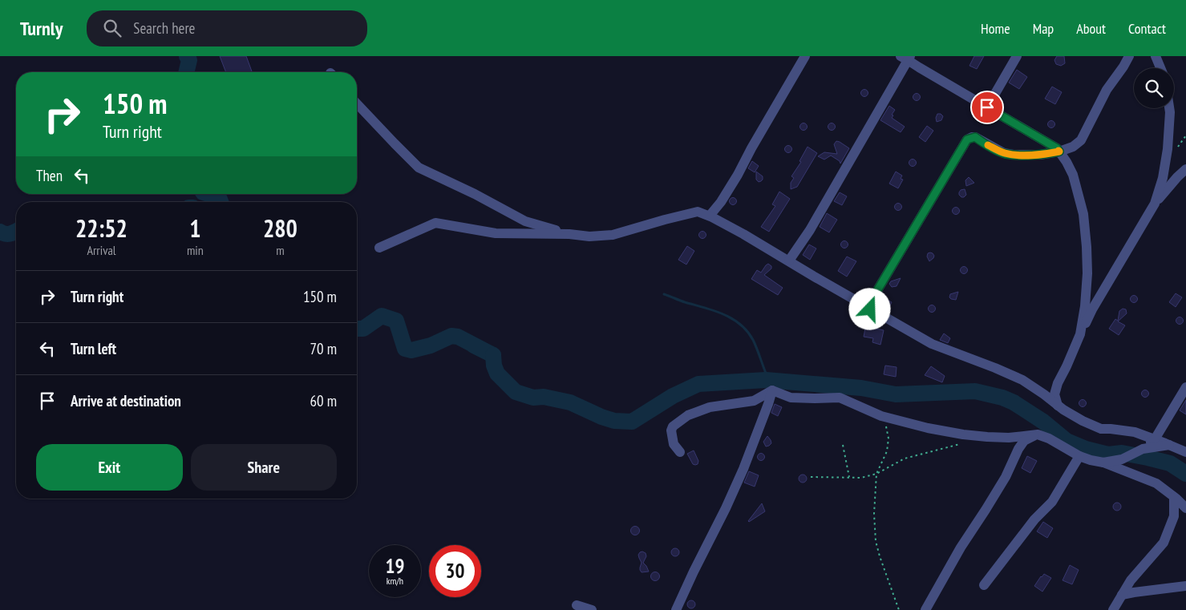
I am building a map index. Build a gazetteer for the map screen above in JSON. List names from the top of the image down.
{
  "page": {
    "header": "Turnly",
    "search": "Search here",
    "nav": [
      "Home",
      "Map",
      "About",
      "Contact"
    ],
    "turn": ["150 m", "Turn right"],
    "then": "Then",
    "eta": [
      "22:52",
      "Arrival",
      "1",
      "min",
      "280",
      "m"
    ],
    "list": [
      {
        "name": "Turn right",
        "value": "150 m"
      },
      {
        "name": "Turn left",
        "value": "70 m"
      },
      {
        "name": "Arrive at destination",
        "value": "60 m"
      }
    ],
    "buttons": ["Exit", "Share"],
    "speed": "19 km/h",
    "limit": "30"
  }
}
